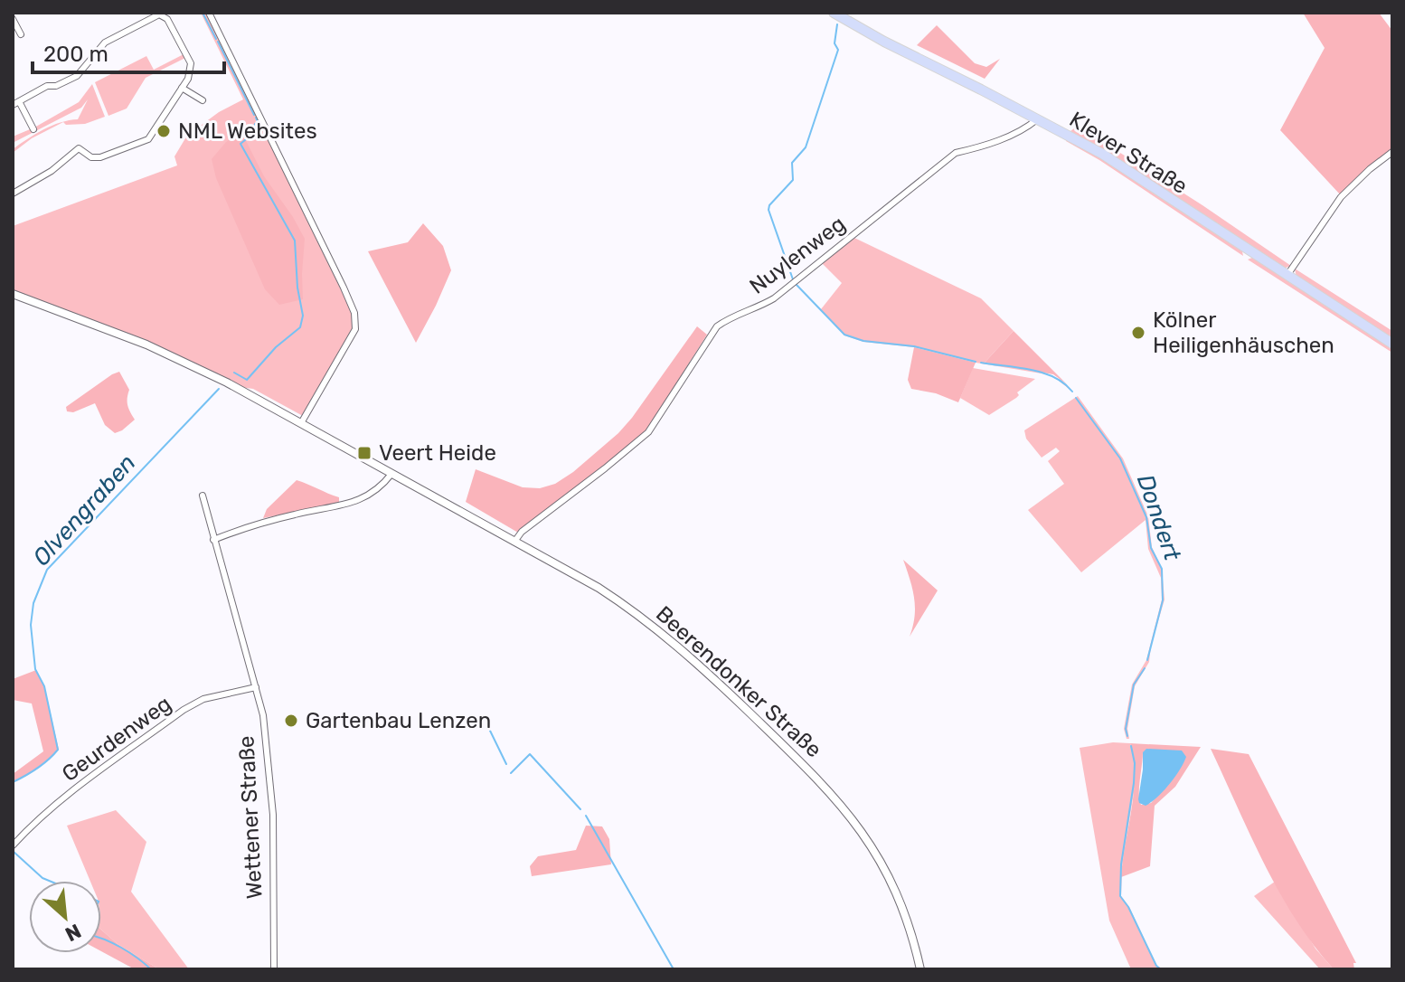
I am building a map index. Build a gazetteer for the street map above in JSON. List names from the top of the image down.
{
  "streets": {
    "main road": ["Klever Straße"],
    "street": [
      "Nuylenweg",
      "Beerendonker Straße",
      "Geurdenweg",
      "Wettener Straße"
    ]
  },
  "crossings": [
    ["Klever Straße", "Nuylenweg"],
    ["Nuylenweg", "Beerendonker Straße"],
    ["Geurdenweg", "Wettener Straße"]
  ],
  "water": ["Olvengraben", "Dondert"],
  "places": {
    "other": ["NML Websites", "Kölner Heiligenhäuschen", "Gartenbau Lenzen"],
    "transit": ["Veert Heide"]
  },
  "scale_bar": "200 m",
  "north": "bottom right"
}
